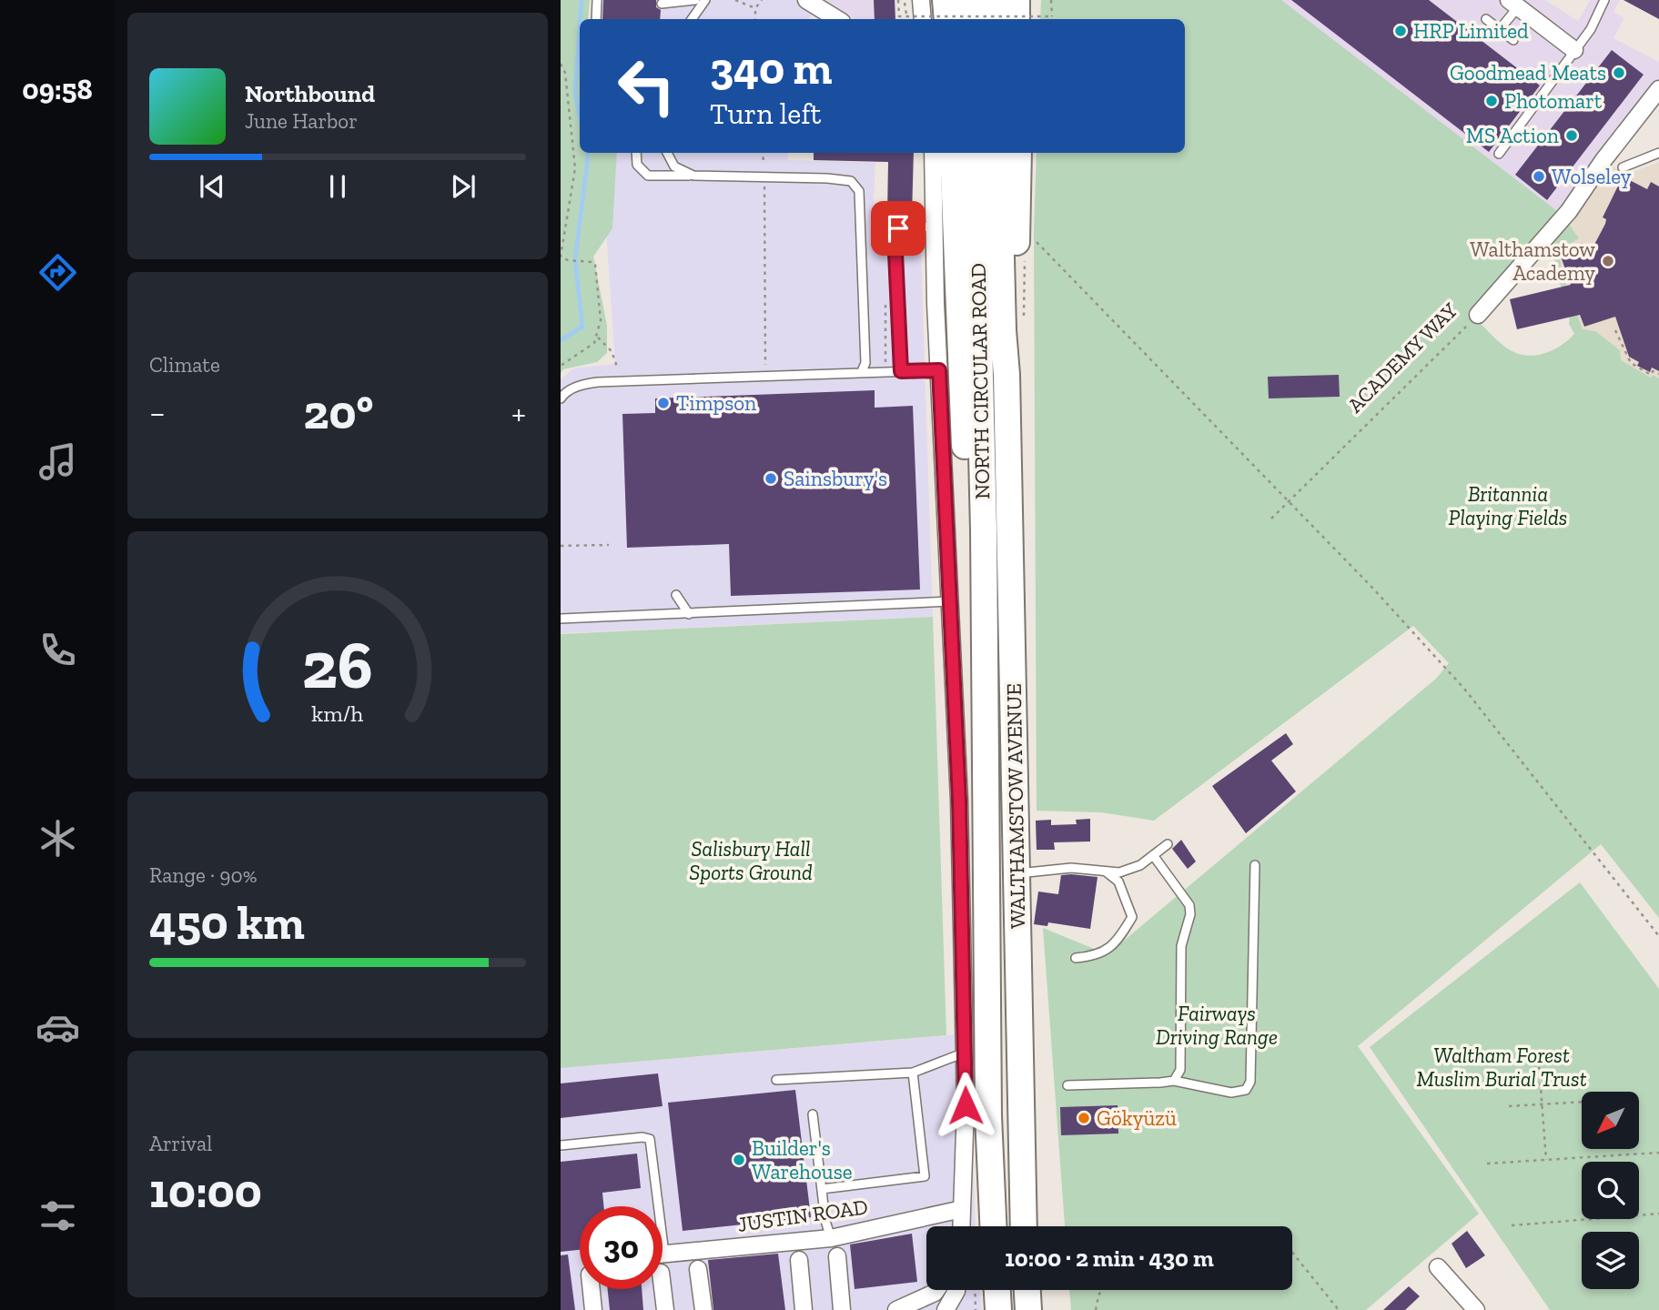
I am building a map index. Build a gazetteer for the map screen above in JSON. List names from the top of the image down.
{
  "streets": {
    "highway": ["NORTH CIRCULAR ROAD", "WALTHAMSTOW AVENUE"],
    "street": ["ACADEMY WAY", "JUSTIN ROAD"]
  },
  "crossings": [
    ["NORTH CIRCULAR ROAD", "WALTHAMSTOW AVENUE"]
  ],
  "parks": [
    "Britannia Playing Fields",
    "Salisbury Hall Sports Ground",
    "Fairways Driving Range",
    "Waltham Forest Muslim Burial Trust"
  ],
  "places": [
    "HRP Limited",
    "Goodmead Meats",
    "Photomart",
    "MS Action",
    "Wolseley",
    "Walthamstow Academy",
    "Timpson",
    "Sainsbury's",
    "Gökyüzü",
    "Builder's Warehouse"
  ],
  "north": "bottom left",
  "page": {
    "tabs": "09:58",
    "turn": ["340 m", "Turn left"],
    "song": ["Northbound", "June Harbor"],
    "tile": [
      "Climate",
      ["Range · 90%", "450 km"],
      ["Arrival", "10:00"]
    ],
    "heat": ["−", "20°", "+"],
    "limit": "30",
    "trip": "10:00 · 2 min · 430 m",
    "gauge": ["26", "km/h"]
  }
}
